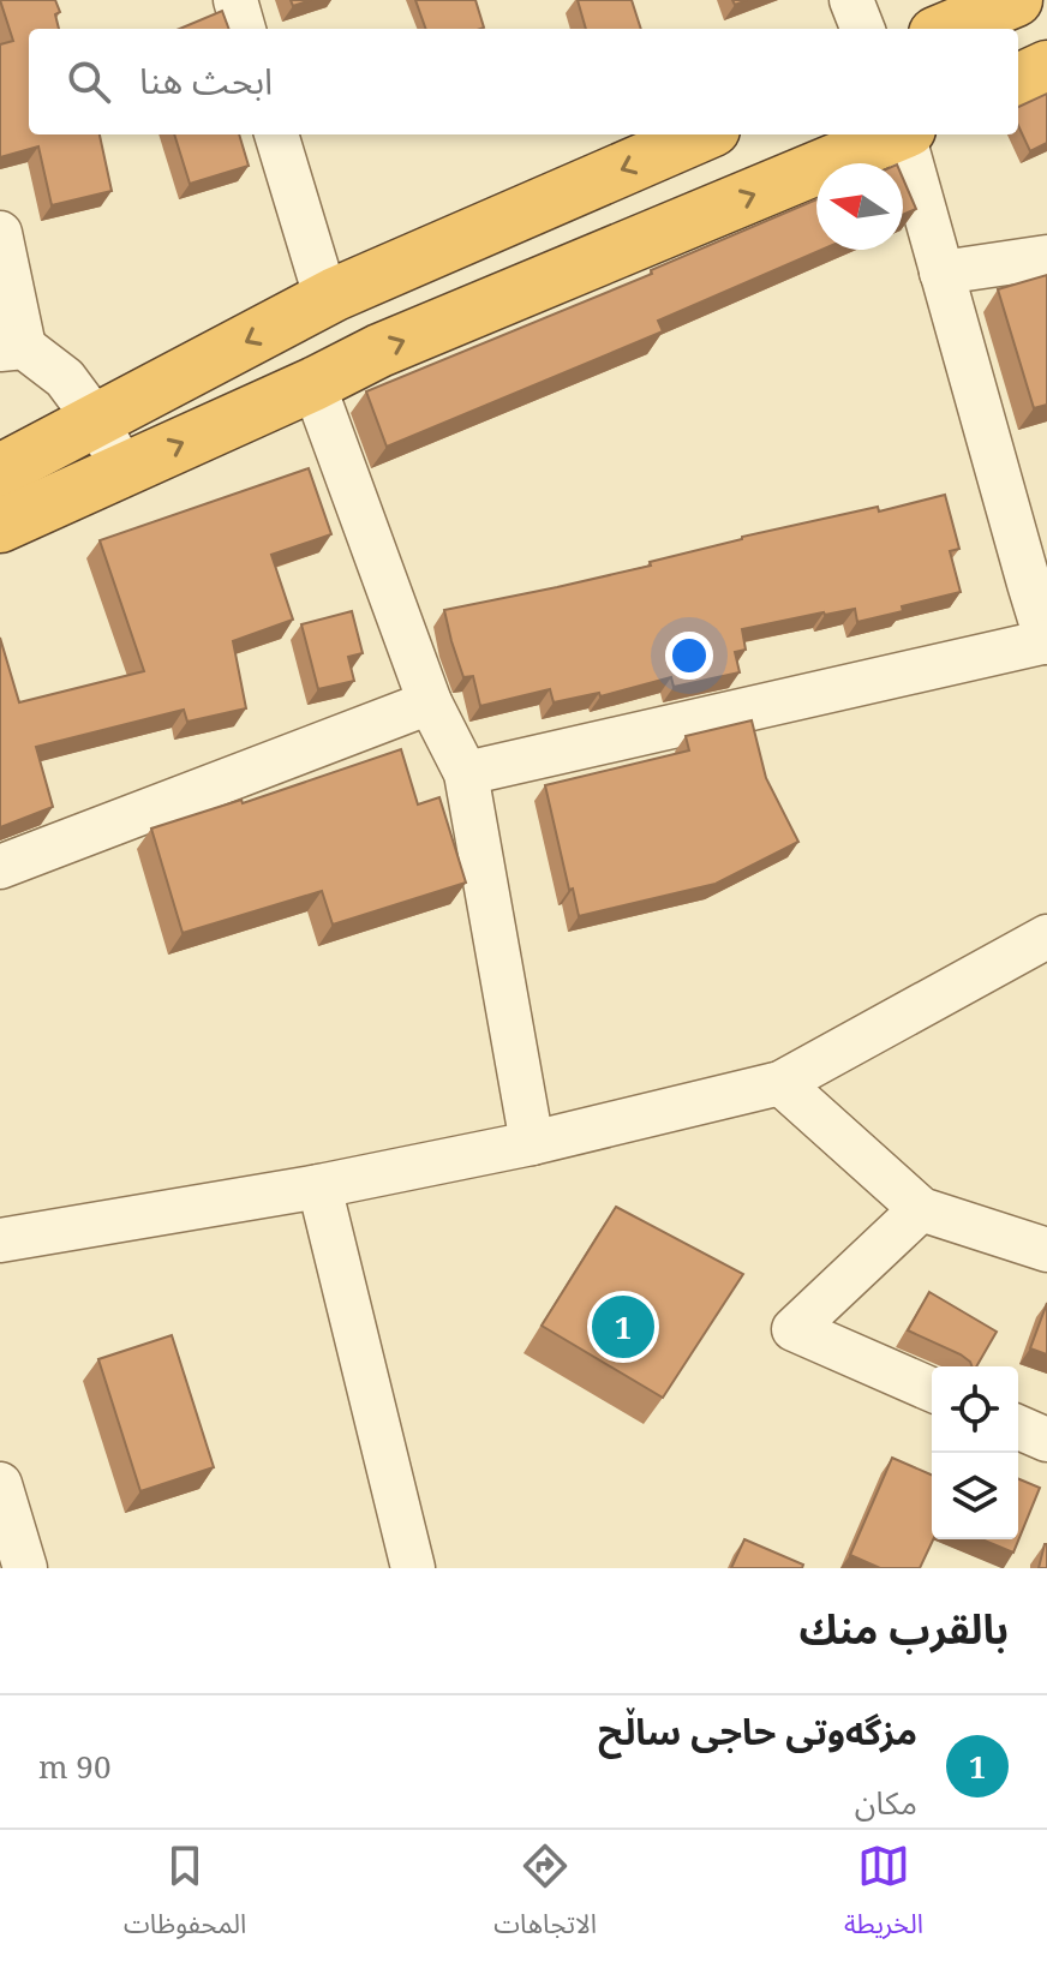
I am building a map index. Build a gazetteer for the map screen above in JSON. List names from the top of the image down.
{
  "north": "left",
  "page": {
    "search": "ابحث هنا",
    "pins": "1",
    "heading": "بالقرب منك",
    "list": [
      {
        "mark": "1",
        "name": "مزگەوتی حاجی ساڵح",
        "note": "مكان",
        "value": "90 m"
      }
    ],
    "nav": ["الخريطة", "الاتجاهات", "المحفوظات"]
  }
}
